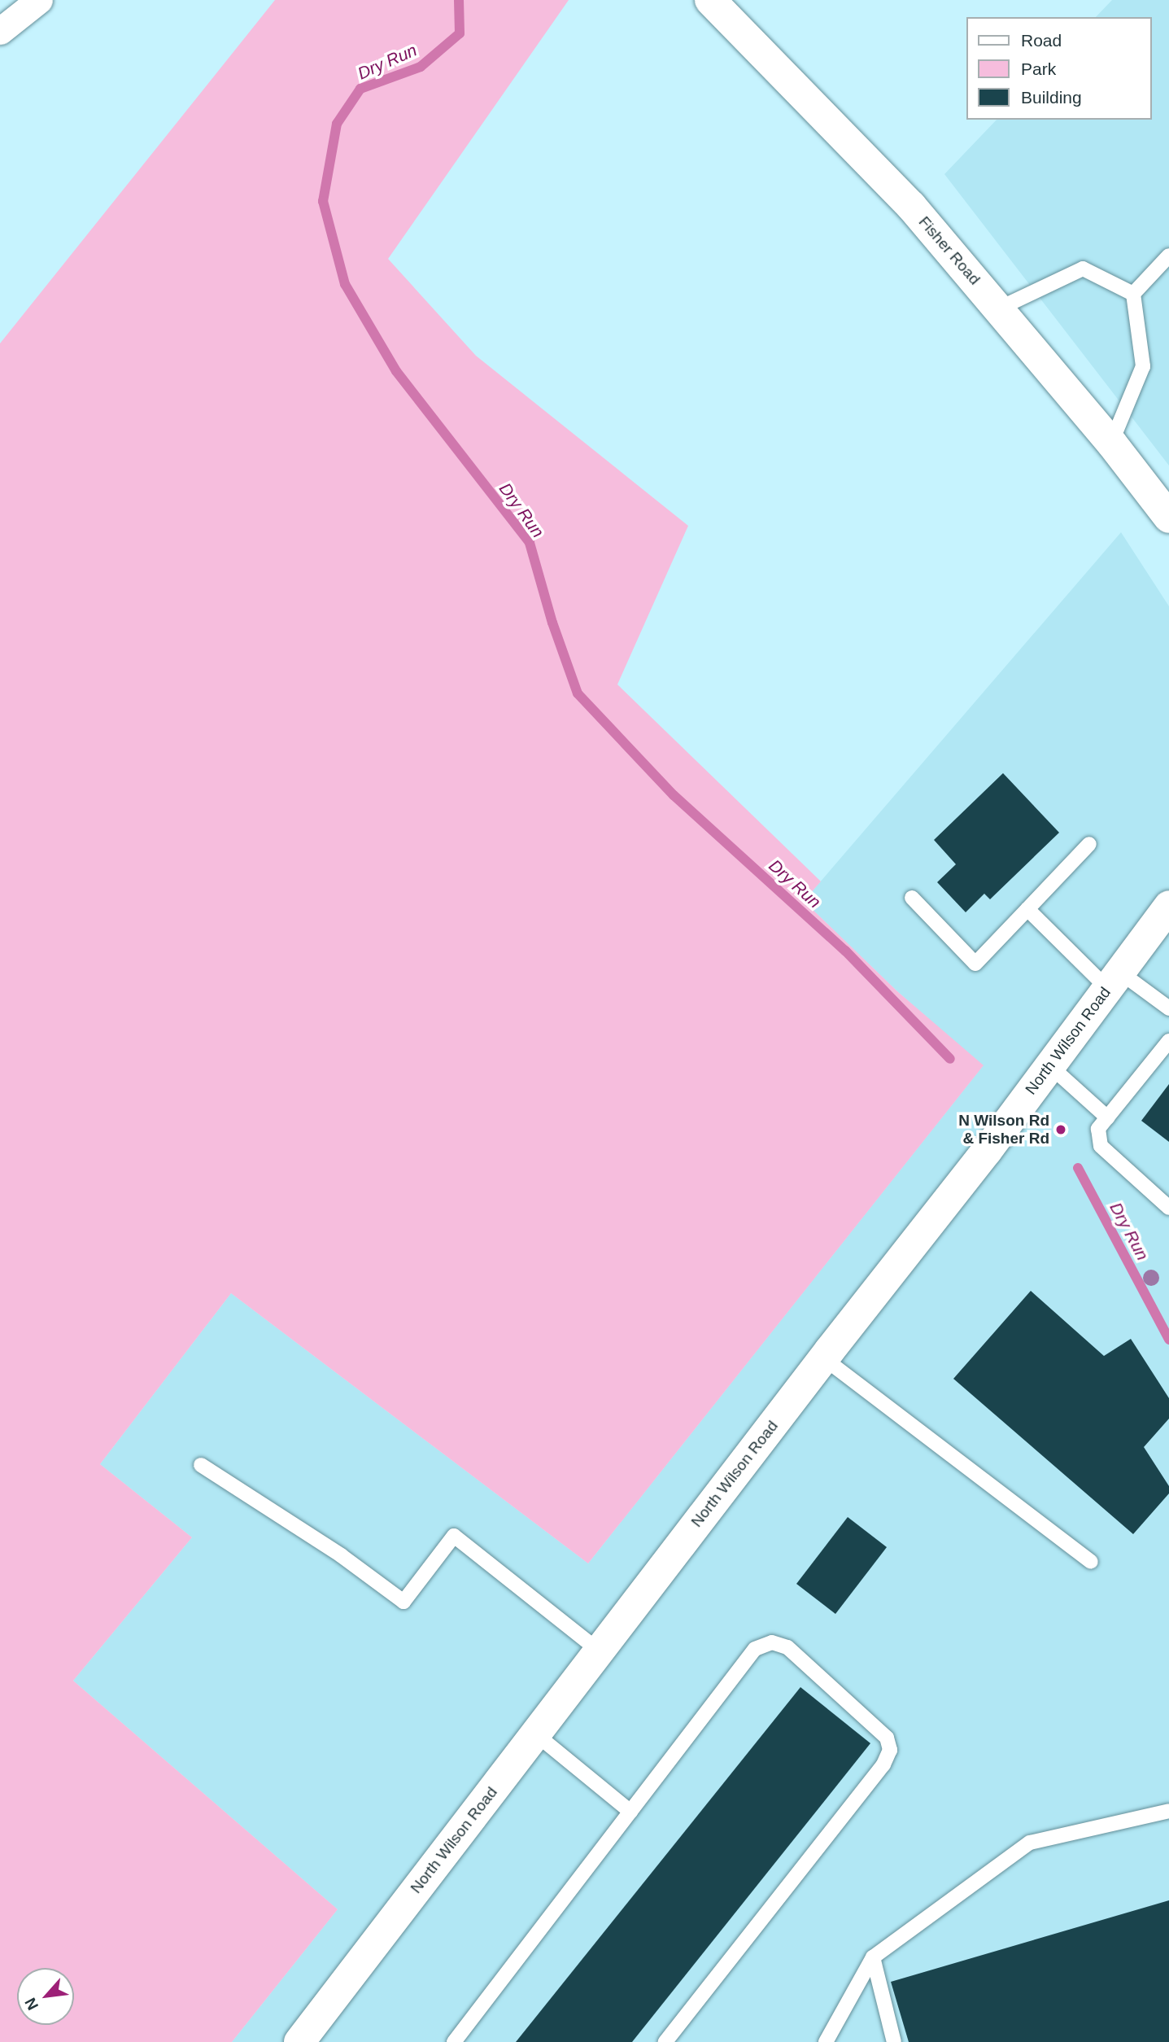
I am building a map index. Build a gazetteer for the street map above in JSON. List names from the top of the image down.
{
  "streets": {
    "main road": ["Fisher Road", "North Wilson Road"]
  },
  "water": ["Dry Run"],
  "places": ["N Wilson Rd & Fisher Rd"],
  "legend": ["Road", "Park", "Building"],
  "north": "bottom left"
}
